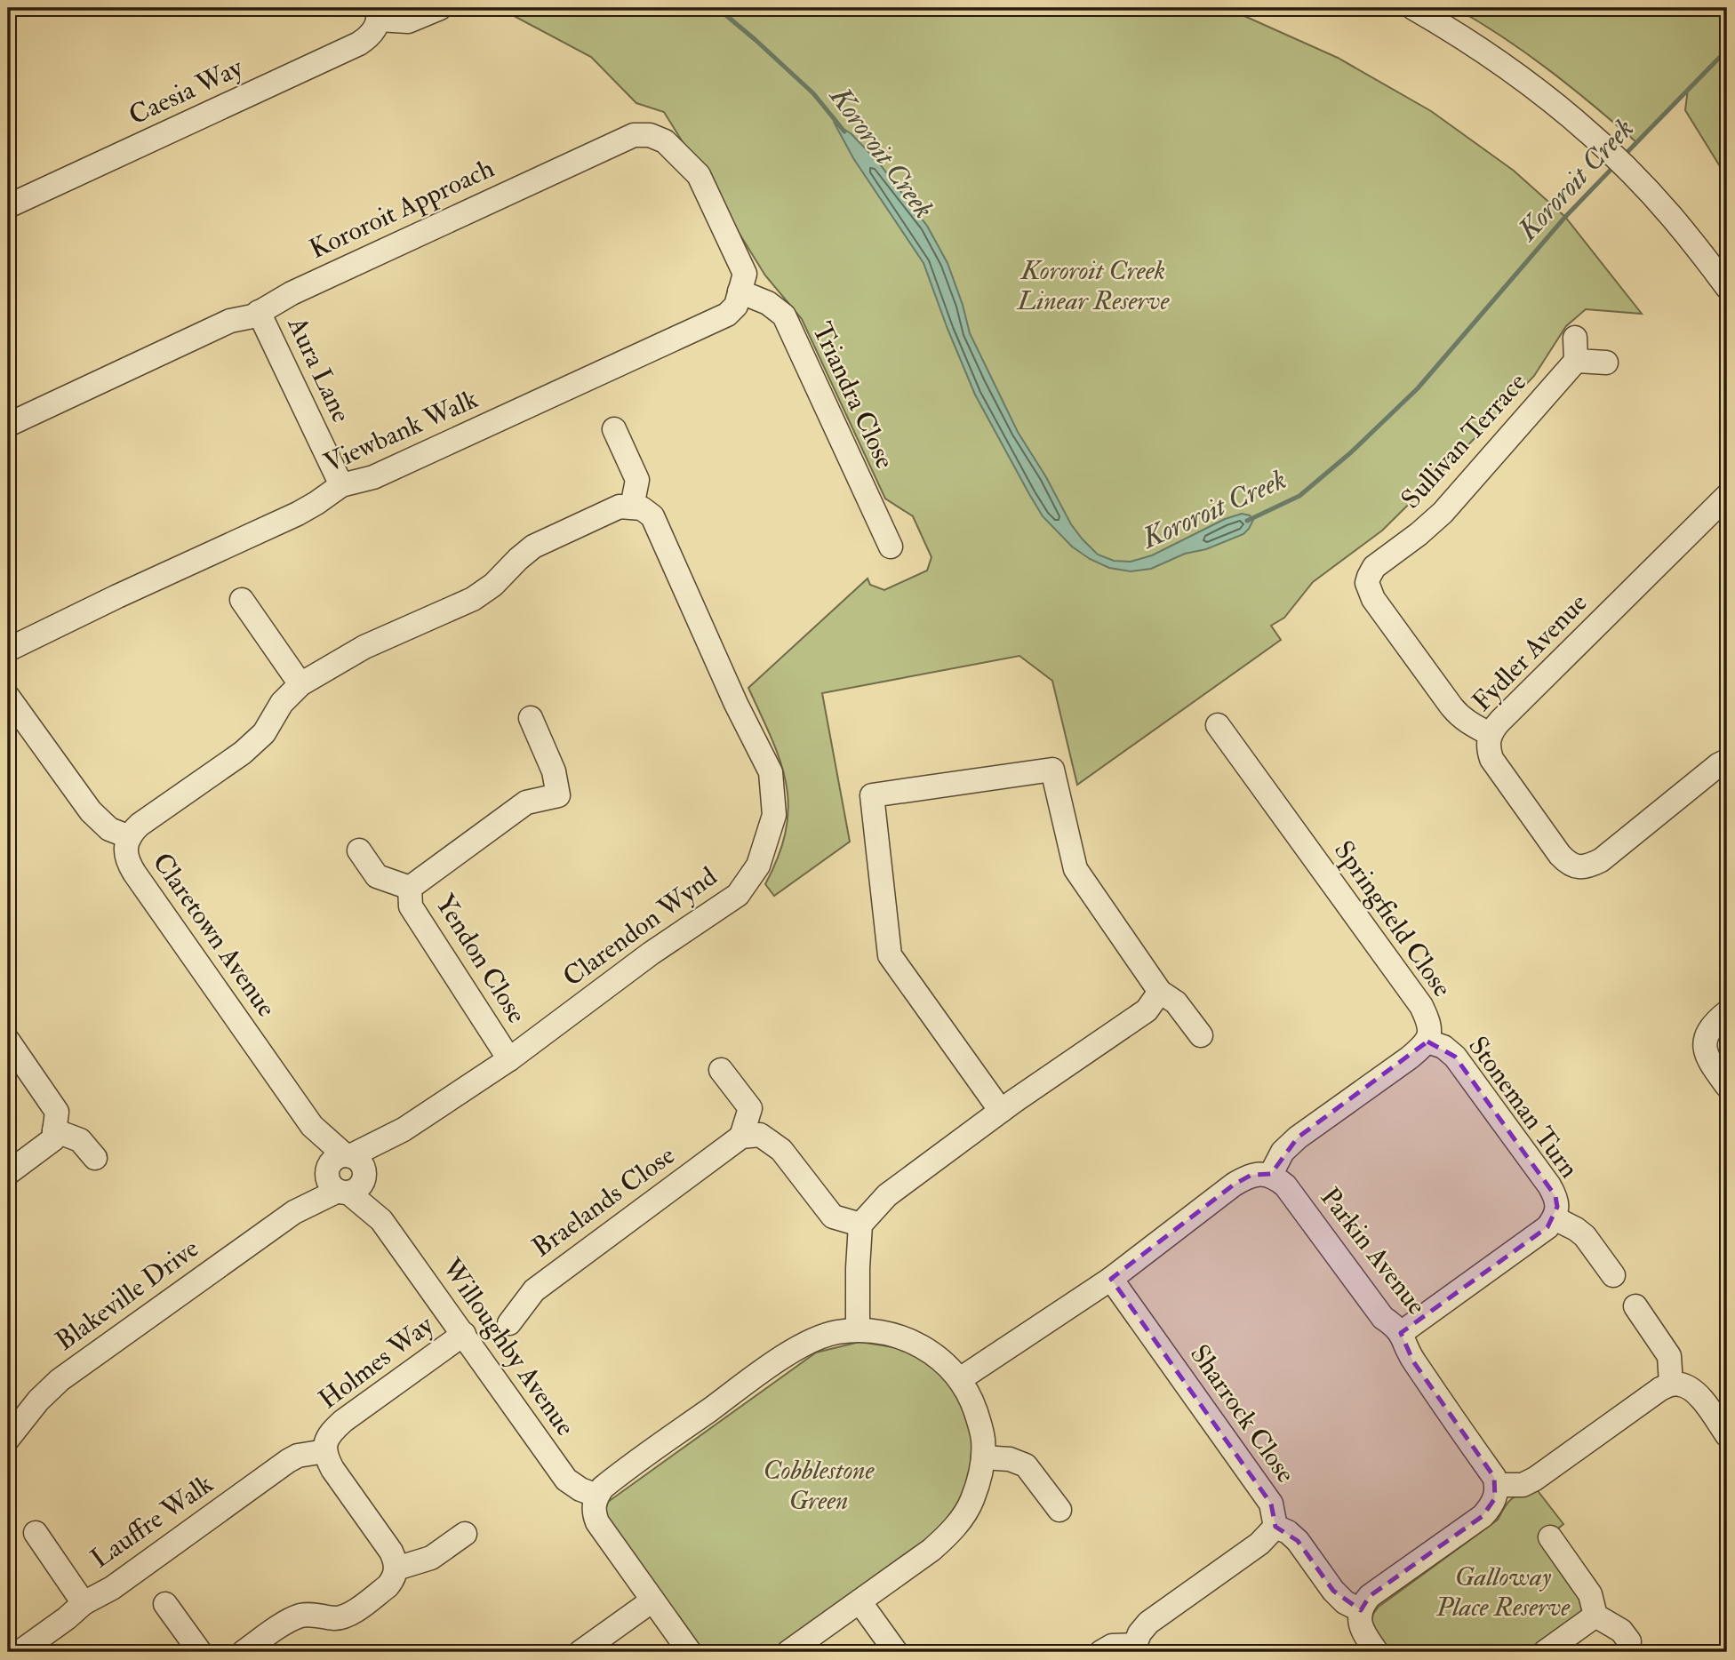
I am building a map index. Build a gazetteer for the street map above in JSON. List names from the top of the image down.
{
  "streets": {
    "street": [
      "Caesia Way",
      "Kororoit Approach",
      "Aura Lane",
      "Triandra Close",
      "Viewbank Walk",
      "Sullivan Terrace",
      "Fydler Avenue",
      "Springfield Close",
      "Clarendon Wynd",
      "Claretown Avenue",
      "Yendon Close",
      "Stoneman Turn",
      "Braelands Close",
      "Parkin Avenue",
      "Blakeville Drive",
      "Willoughby Avenue",
      "Holmes Way",
      "Sharrock Close",
      "Lauffre Walk"
    ]
  },
  "crossings": [
    ["Kororoit Approach", "Aura Lane"],
    ["Kororoit Approach", "Triandra Close"],
    ["Kororoit Approach", "Viewbank Walk"],
    ["Aura Lane", "Viewbank Walk"],
    ["Triandra Close", "Viewbank Walk"],
    ["Sullivan Terrace", "Fydler Avenue"],
    ["Springfield Close", "Stoneman Turn"],
    ["Springfield Close", "Parkin Avenue"],
    ["Clarendon Wynd", "Claretown Avenue"],
    ["Clarendon Wynd", "Yendon Close"],
    ["Clarendon Wynd", "Blakeville Drive"],
    ["Clarendon Wynd", "Willoughby Avenue"],
    ["Claretown Avenue", "Blakeville Drive"],
    ["Claretown Avenue", "Willoughby Avenue"],
    ["Stoneman Turn", "Parkin Avenue"],
    ["Blakeville Drive", "Willoughby Avenue"],
    ["Willoughby Avenue", "Holmes Way"],
    ["Holmes Way", "Lauffre Walk"]
  ],
  "water": ["Kororoit Creek"],
  "parks": ["Kororoit Creek Linear Reserve", "Cobblestone Green", "Galloway Place Reserve"]
}
